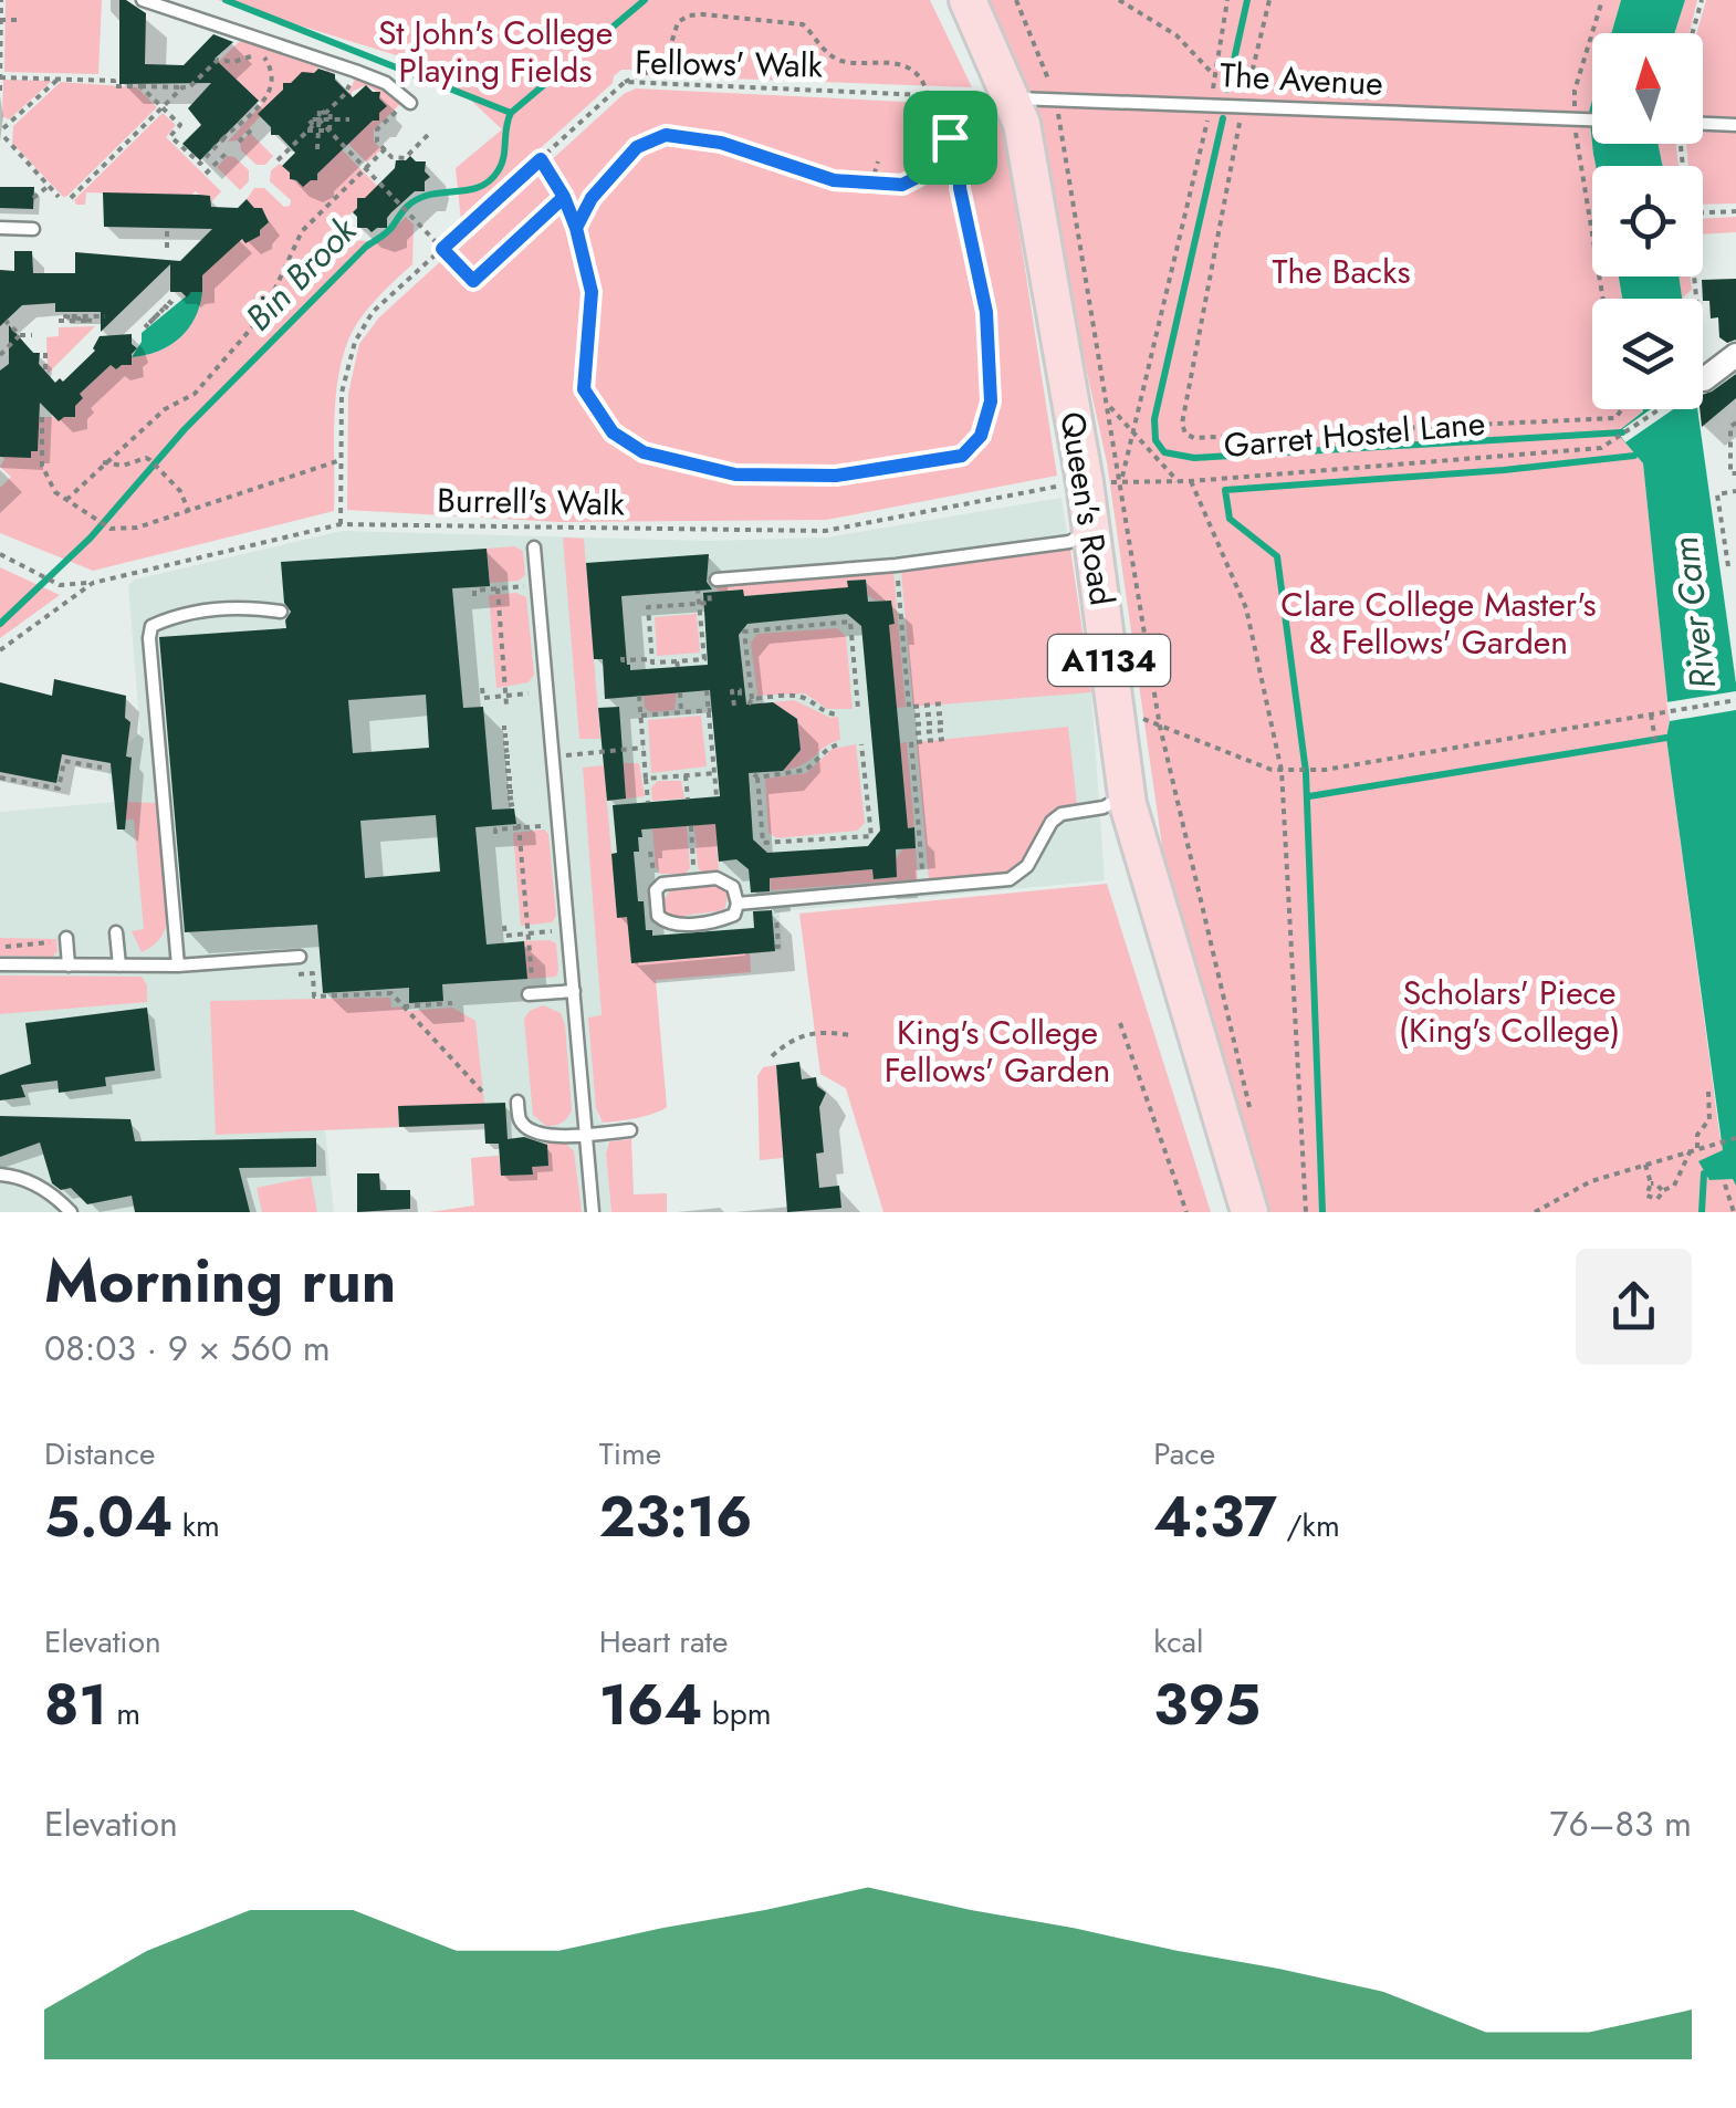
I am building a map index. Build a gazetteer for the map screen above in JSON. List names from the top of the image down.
{
  "streets": {
    "main road": ["Queen's Road", "A1134"],
    "lane": ["The Avenue"],
    "path": ["Fellows' Walk", "Garret Hostel Lane", "Burrell's Walk"]
  },
  "crossings": [
    ["Fellows' Walk", "The Avenue"],
    ["Fellows' Walk", "Burrell's Walk"],
    ["Fellows' Walk", "Queen's Road"],
    ["The Avenue", "Queen's Road"],
    ["Garret Hostel Lane", "Burrell's Walk"],
    ["Garret Hostel Lane", "Queen's Road"],
    ["Burrell's Walk", "Queen's Road"]
  ],
  "water": ["Bin Brook", "River Cam"],
  "parks": [
    "St John's College Playing Fields",
    "The Backs",
    "Clare College Master's & Fellows' Garden",
    "Scholars' Piece (King's College)",
    "King's College Fellows' Garden"
  ],
  "north": "top",
  "page": {
    "heading": ["Morning run", "08:03 · 9 × 560 m"],
    "stats": [
      ["Distance", "5.04 km"],
      ["Time", "23:16"],
      ["Pace", "4:37 /km"],
      ["Elevation", "81 m"],
      ["Heart rate", "164 bpm"],
      ["kcal", "395"]
    ],
    "chart": ["Elevation", "76–83 m"]
  }
}
